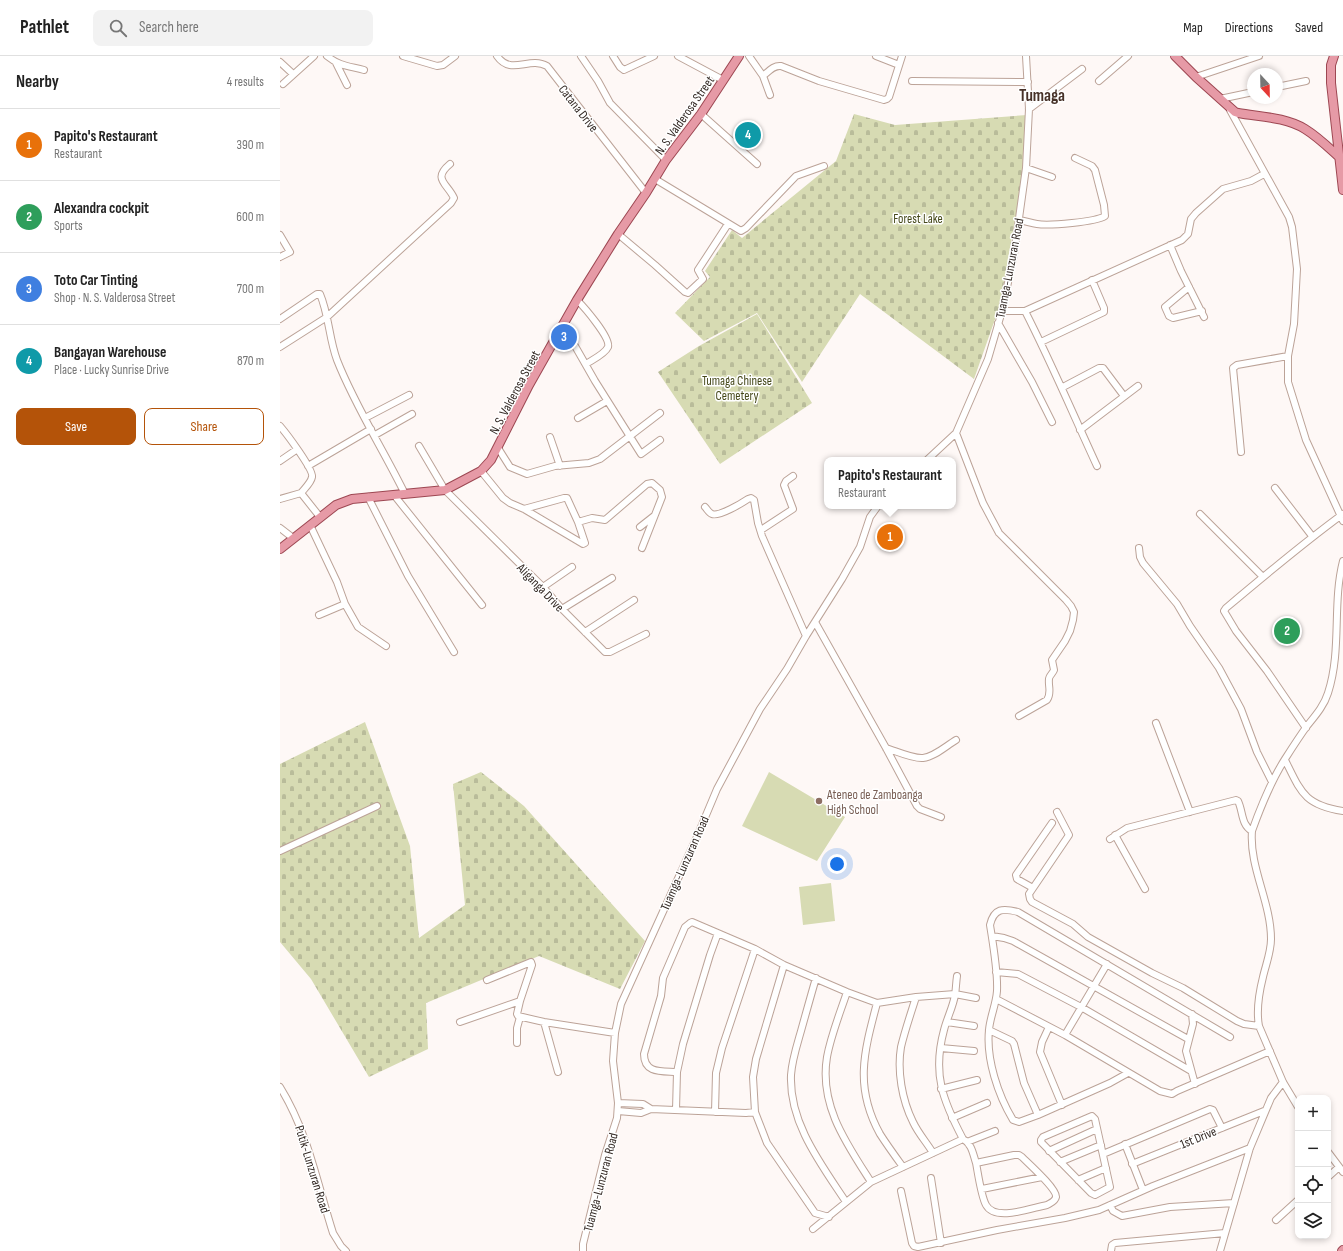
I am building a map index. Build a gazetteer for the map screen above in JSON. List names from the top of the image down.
{
  "streets": {
    "main road": ["N. S. Valderosa Street"],
    "street": [
      "Catana Drive",
      "Tuamga-Lunzuran Road",
      "Aliganga Drive",
      "1st Drive",
      "Putik-Lunzuran Road"
    ]
  },
  "crossings": [
    ["Catana Drive", "N. S. Valderosa Street"],
    ["N. S. Valderosa Street", "Aliganga Drive"]
  ],
  "districts": ["Tumaga"],
  "parks": ["Forest Lake", "Tumaga Chinese Cemetery"],
  "places": ["Ateneo de Zamboanga High School"],
  "north": "bottom",
  "page": {
    "header": "Pathlet",
    "search": "Search here",
    "nav": ["Map", "Directions", "Saved"],
    "heading": ["Nearby", "4 results"],
    "list": [
      {
        "mark": "1",
        "name": "Papito's Restaurant",
        "note": "Restaurant",
        "value": "390 m"
      },
      {
        "mark": "2",
        "name": "Alexandra cockpit",
        "note": "Sports",
        "value": "600 m"
      },
      {
        "mark": "3",
        "name": "Toto Car Tinting",
        "note": "Shop · N. S. Valderosa Street",
        "value": "700 m"
      },
      {
        "mark": "4",
        "name": "Bangayan Warehouse",
        "note": "Place · Lucky Sunrise Drive",
        "value": "870 m"
      }
    ],
    "pins": [
      "4",
      "3",
      "1",
      "2"
    ],
    "buttons": ["Save", "Share"],
    "popup": ["Papito's Restaurant", "Restaurant"],
    "map_buttons": ["+", "−"]
  }
}
